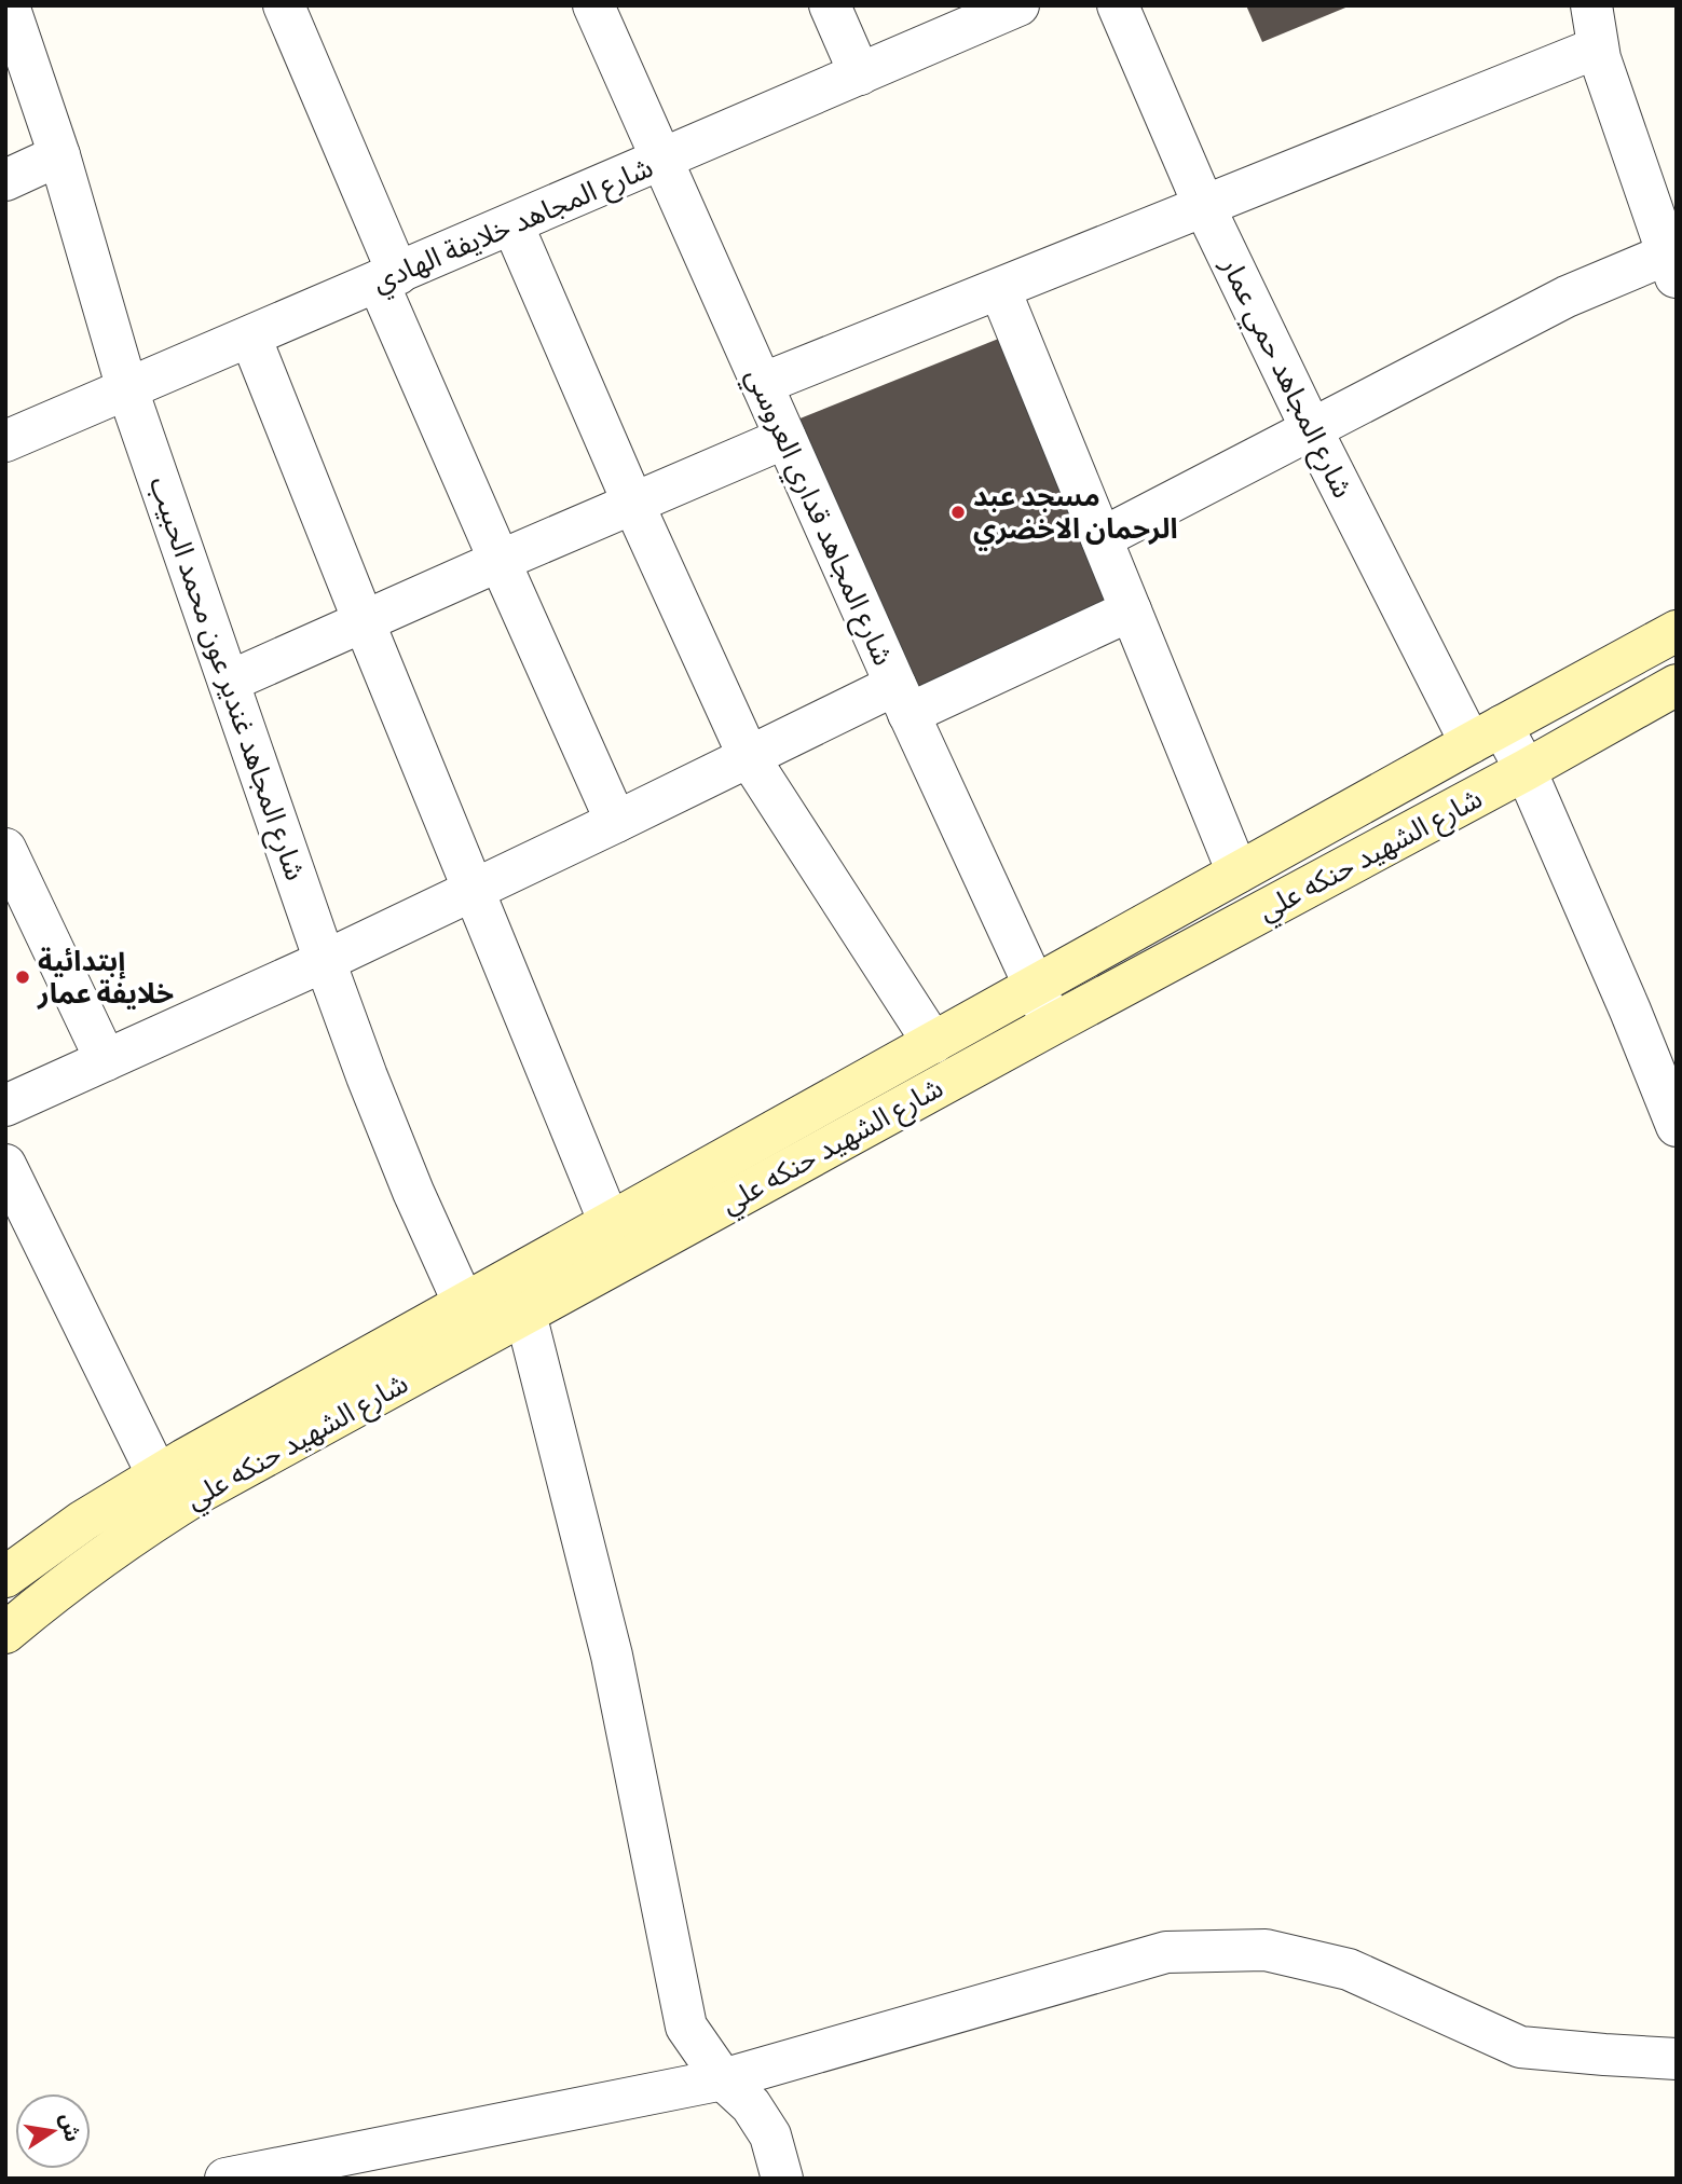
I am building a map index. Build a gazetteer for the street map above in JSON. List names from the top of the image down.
{
  "streets": {
    "main road": ["شارع الشهيد حنكه علي"],
    "street": [
      "شارع المجاهد خلايفة الهادي",
      "شارع المجاهد حمي عمار",
      "شارع المجاهد قداري العروسي",
      "شارع المجاهد غندير عون محمد الحبيب"
    ]
  },
  "crossings": [
    ["شارع المجاهد خلايفة الهادي", "شارع المجاهد قداري العروسي"],
    ["شارع المجاهد خلايفة الهادي", "شارع المجاهد غندير عون محمد الحبيب"],
    ["شارع المجاهد حمي عمار", "شارع الشهيد حنكه علي"],
    ["شارع المجاهد قداري العروسي", "شارع الشهيد حنكه علي"],
    ["شارع المجاهد غندير عون محمد الحبيب", "شارع الشهيد حنكه علي"]
  ],
  "places": ["مسجد عبد الرحمان الاخضري", "إبتدائية خلايفة عمار"],
  "north": "right"
}
